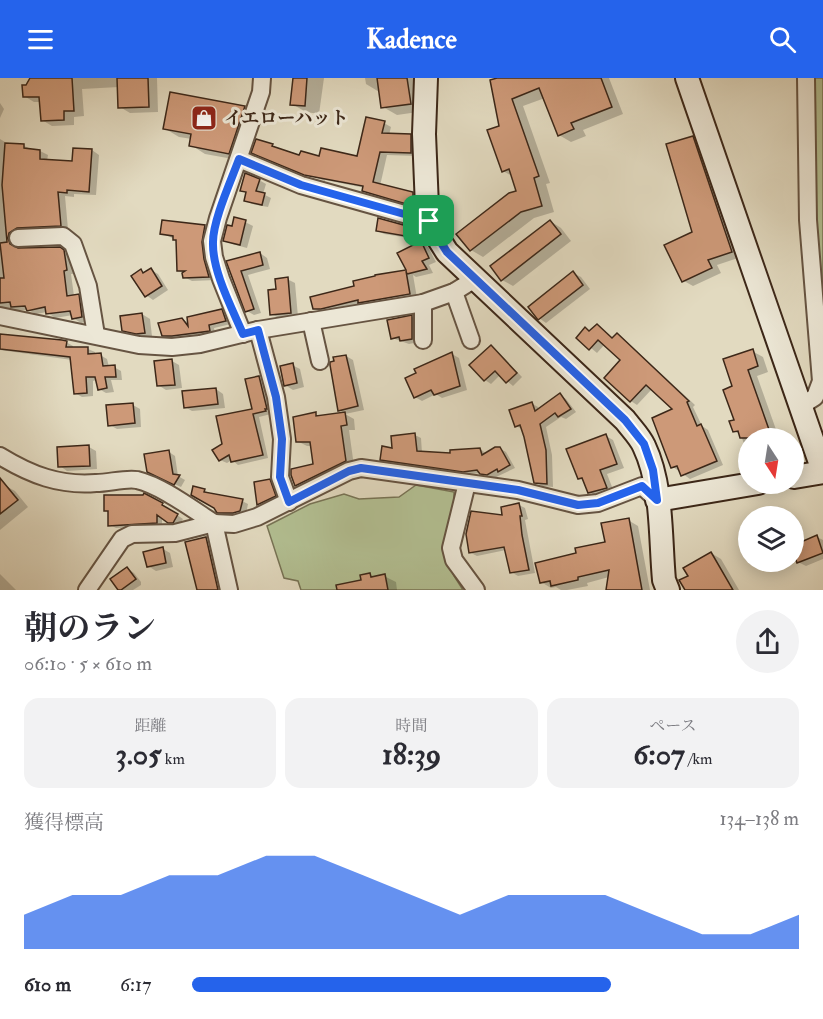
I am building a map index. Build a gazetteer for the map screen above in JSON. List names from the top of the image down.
{
  "places": {
    "shop": ["イエローハット"]
  },
  "north": "bottom",
  "page": {
    "header": "Kadence",
    "heading": ["朝のラン", "06:10 · 5 × 610 m"],
    "stats": [
      ["距離", "3.05 km"],
      ["時間", "18:39"],
      ["ペース", "6:07 /km"]
    ],
    "chart": ["獲得標高", "134–138 m"],
    "list": [
      {
        "name": "610 m",
        "note": "6:17"
      }
    ]
  }
}
